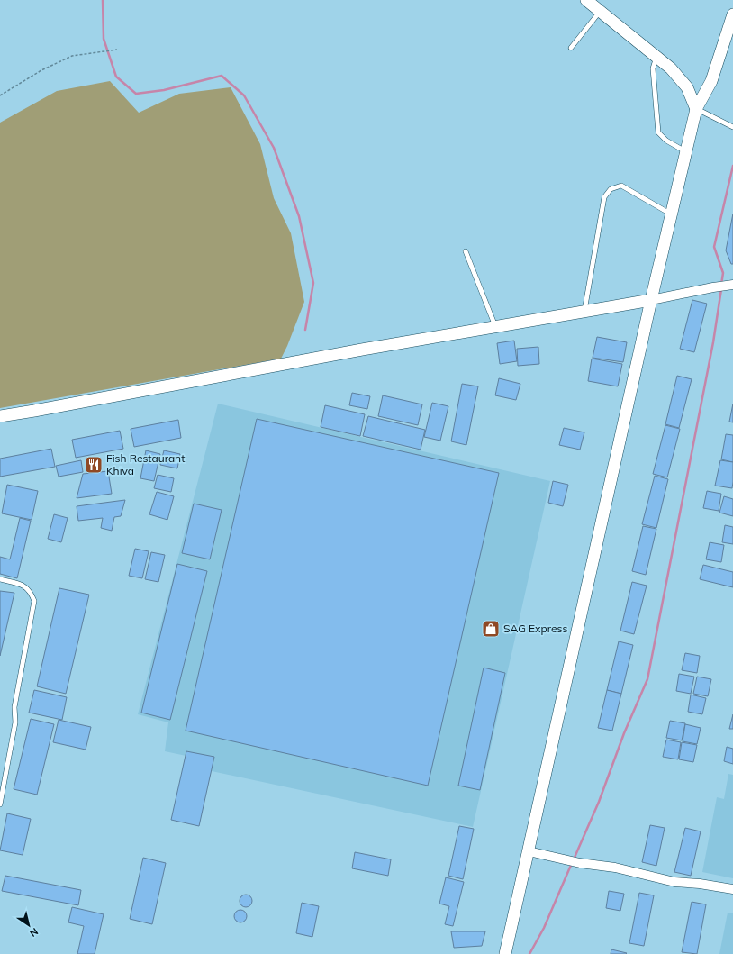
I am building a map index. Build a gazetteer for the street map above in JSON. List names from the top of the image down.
{
  "places": {
    "restaurant": ["Fish Restaurant Khiva"],
    "shop": ["SAG Express"]
  },
  "north": "bottom right"
}
